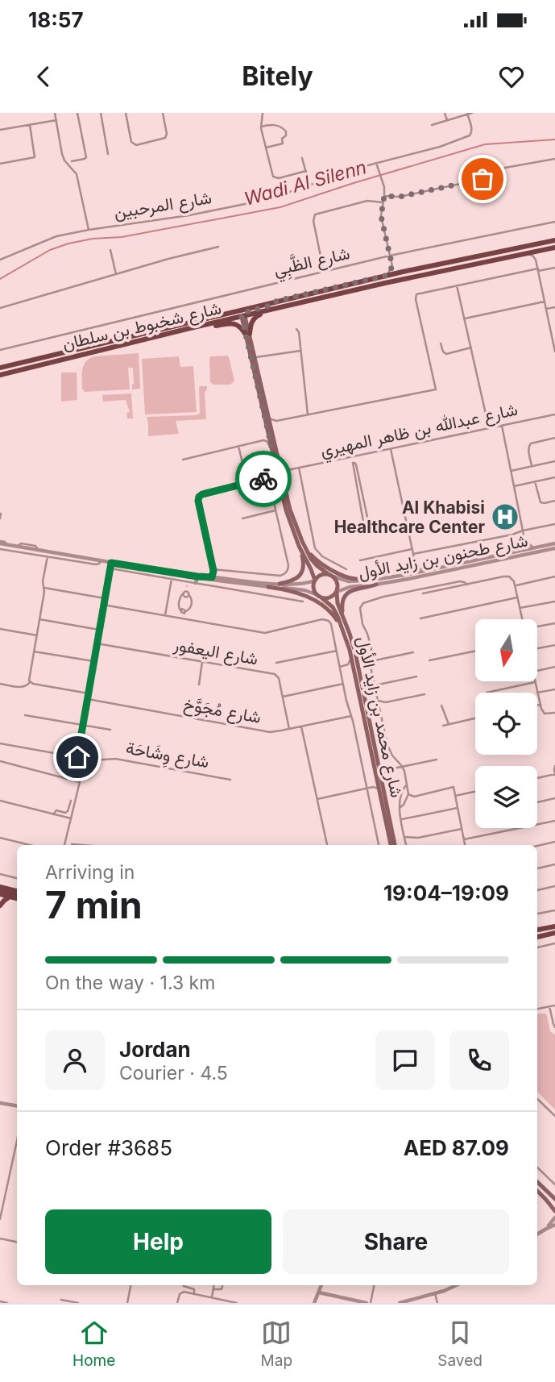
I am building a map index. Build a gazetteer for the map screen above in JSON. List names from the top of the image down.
{
  "streets": {
    "main road": ["شارع شخبوط بن سلطان", "شارع محمد بن زايد الأول"],
    "street": [
      "شارع المرحبين",
      "شارع الظَّبِي",
      "شارع عبدالله بن ظاهر المهيري",
      "شارع طحنون بن زايد الأول",
      "شارع اليعفور",
      "شارع مُجَوَّخ",
      "شارع وِشَاحَة"
    ]
  },
  "crossings": [
    ["شارع طحنون بن زايد الأول", "شارع محمد بن زايد الأول"],
    ["شارع اليعفور", "شارع مُجَوَّخ"]
  ],
  "water": ["Wadi Al Silenn"],
  "places": {
    "hospital": ["Al Khabisi Healthcare Center"]
  },
  "north": "bottom",
  "page": {
    "status": "18:57",
    "header": "Bitely",
    "heading": ["7 min", "Arriving in", "19:04–19:09"],
    "panel": [
      "Jordan",
      "Courier · 4.5",
      "Order #3685",
      "AED 87.09"
    ],
    "bar": "On the way · 1.3 km",
    "buttons": ["Help", "Share"],
    "tabs": ["Home", "Map", "Saved"]
  }
}
